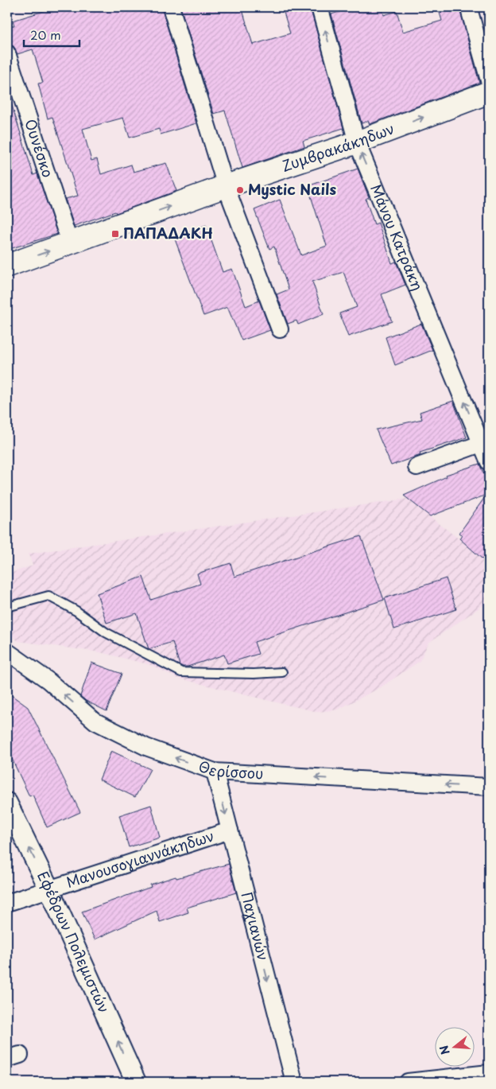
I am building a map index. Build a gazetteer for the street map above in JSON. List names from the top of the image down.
{
  "streets": {
    "main road": ["Ζυμβρακάκηδων"],
    "street": [
      "Ουνέσκο",
      "Μάνου Κατράκη",
      "Θερίσσου",
      "Μανουσογιαννάκηδων",
      "Παχιανών",
      "Εφέδρων Πολεμιστών"
    ]
  },
  "crossings": [
    ["Ζυμβρακάκηδων", "Ουνέσκο"],
    ["Ζυμβρακάκηδων", "Μάνου Κατράκη"],
    ["Θερίσσου", "Παχιανών"],
    ["Μανουσογιαννάκηδων", "Παχιανών"],
    ["Μανουσογιαννάκηδων", "Εφέδρων Πολεμιστών"]
  ],
  "one_way": [
    "Ζυμβρακάκηδων",
    "Θερίσσου",
    "Παχιανών",
    "Εφέδρων Πολεμιστών"
  ],
  "places": {
    "other": ["Mystic Nails"],
    "transit": ["ΠΑΠΑΔΑΚΗ"]
  },
  "scale_bar": "20 m",
  "north": "left"
}
